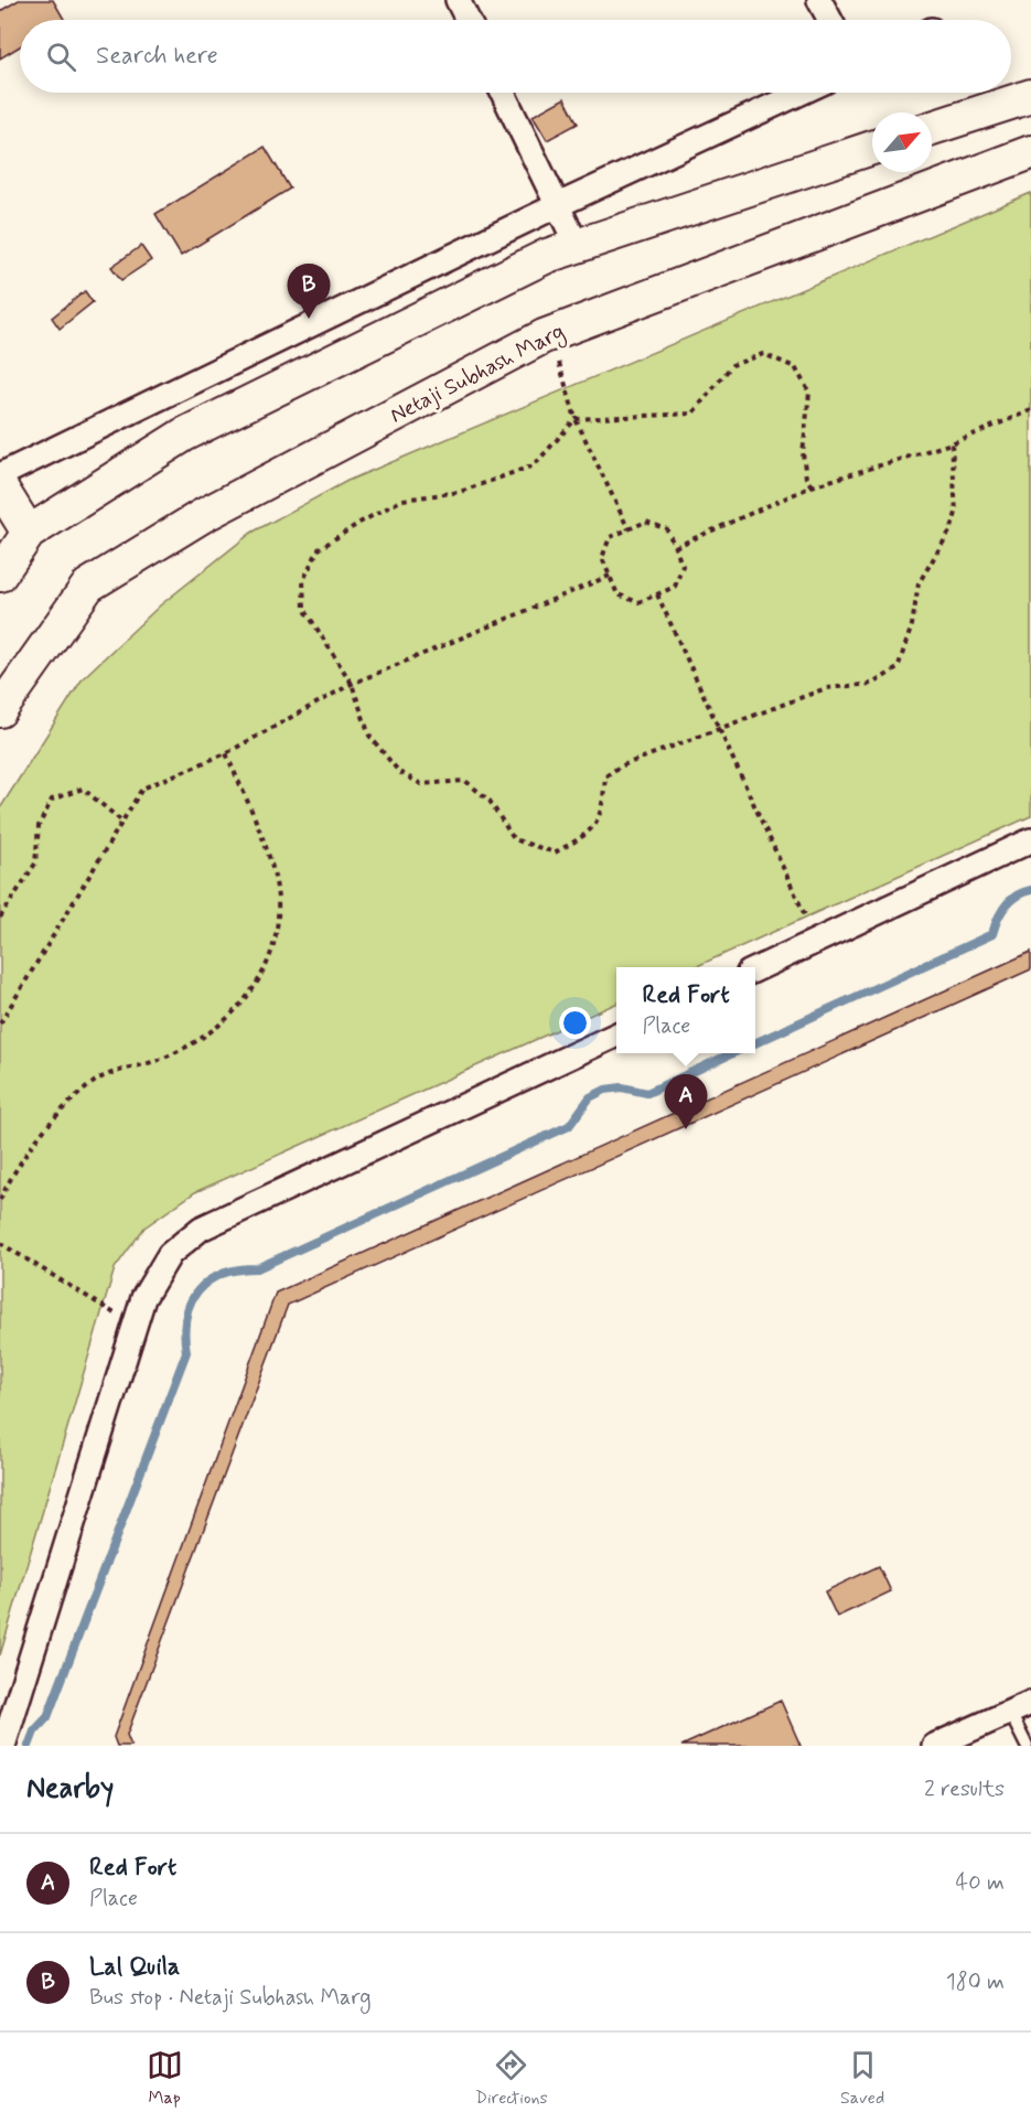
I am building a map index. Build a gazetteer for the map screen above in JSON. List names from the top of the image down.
{
  "streets": {
    "main road": ["Netaji Subhash Marg"]
  },
  "north": "top right",
  "page": {
    "search": "Search here",
    "pins": ["B", "A"],
    "popup": ["Red Fort", "Place"],
    "heading": ["Nearby", "2 results"],
    "list": [
      {
        "mark": "A",
        "name": "Red Fort",
        "note": "Place",
        "value": "40 m"
      },
      {
        "mark": "B",
        "name": "Lal Quila",
        "note": "Bus stop · Netaji Subhash Marg",
        "value": "180 m"
      }
    ],
    "nav": ["Map", "Directions", "Saved"]
  }
}
